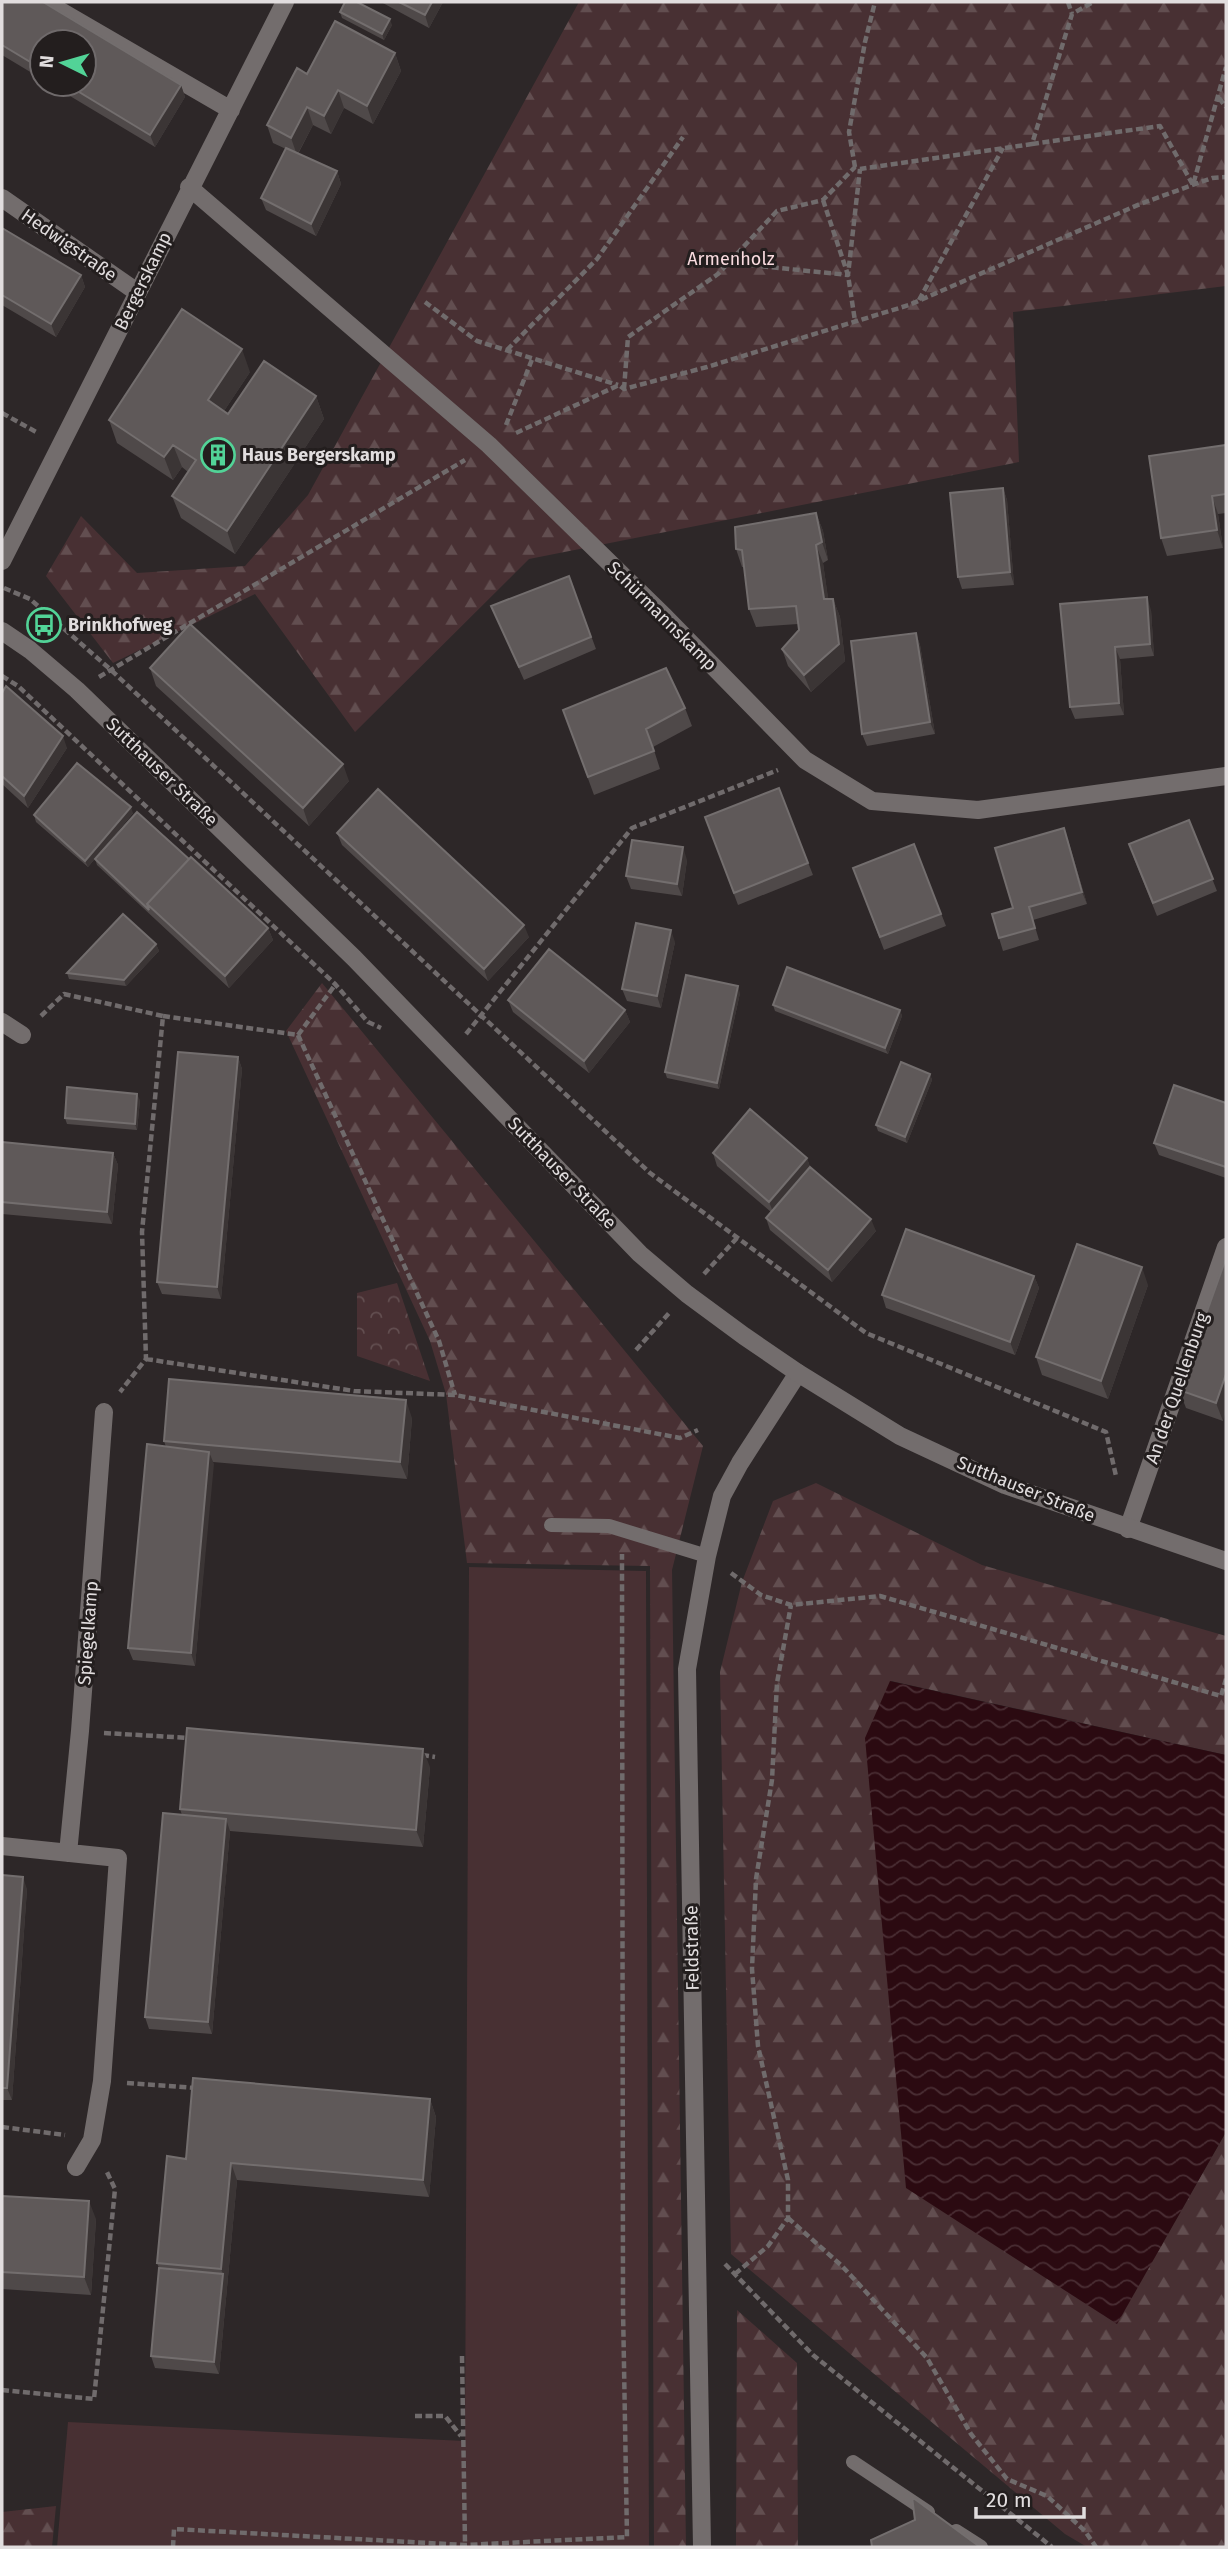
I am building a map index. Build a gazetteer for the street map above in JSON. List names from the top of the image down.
{
  "streets": {
    "street": [
      "Hedwigstraße",
      "Bergerskamp",
      "Schürmannskamp",
      "Sutthauser Straße",
      "An der Quellenburg",
      "Spiegelkamp",
      "Feldstraße"
    ]
  },
  "crossings": [
    ["Hedwigstraße", "Bergerskamp"],
    ["Bergerskamp", "Schürmannskamp"],
    ["Sutthauser Straße", "An der Quellenburg"],
    ["Sutthauser Straße", "Feldstraße"]
  ],
  "parks": ["Armenholz"],
  "places": {
    "building": ["Haus Bergerskamp"],
    "bus stop": ["Brinkhofweg"]
  },
  "scale_bar": "20 m",
  "north": "left"
}
